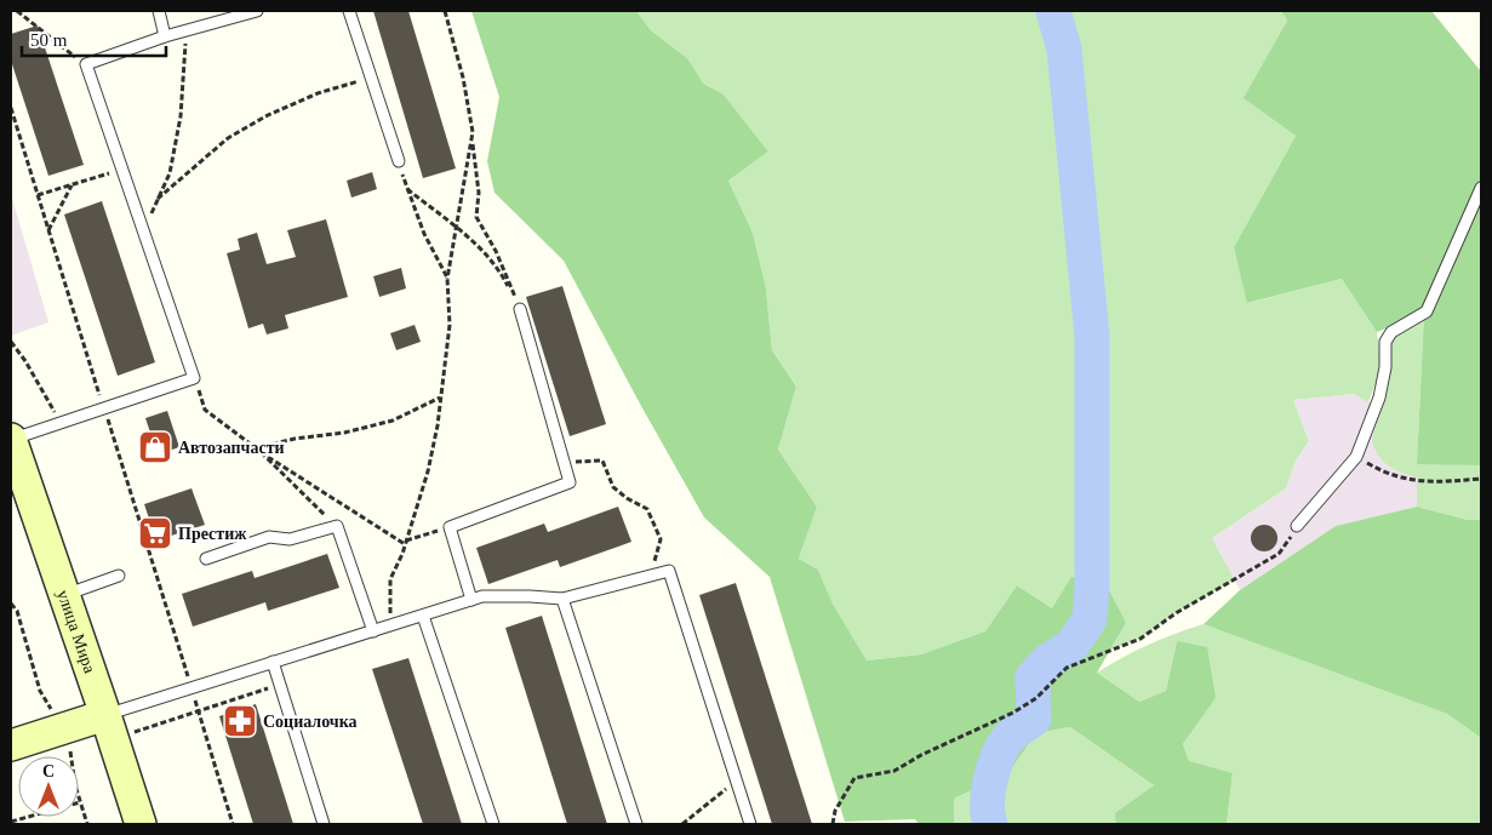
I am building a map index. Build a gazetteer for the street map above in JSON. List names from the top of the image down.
{
  "streets": {
    "main road": ["улица Мира"]
  },
  "places": {
    "shop": ["Автозапчасти"],
    "supermarket": ["Престиж"],
    "pharmacy": ["Социалочка"]
  },
  "scale_bar": "50 m",
  "north": "top"
}
